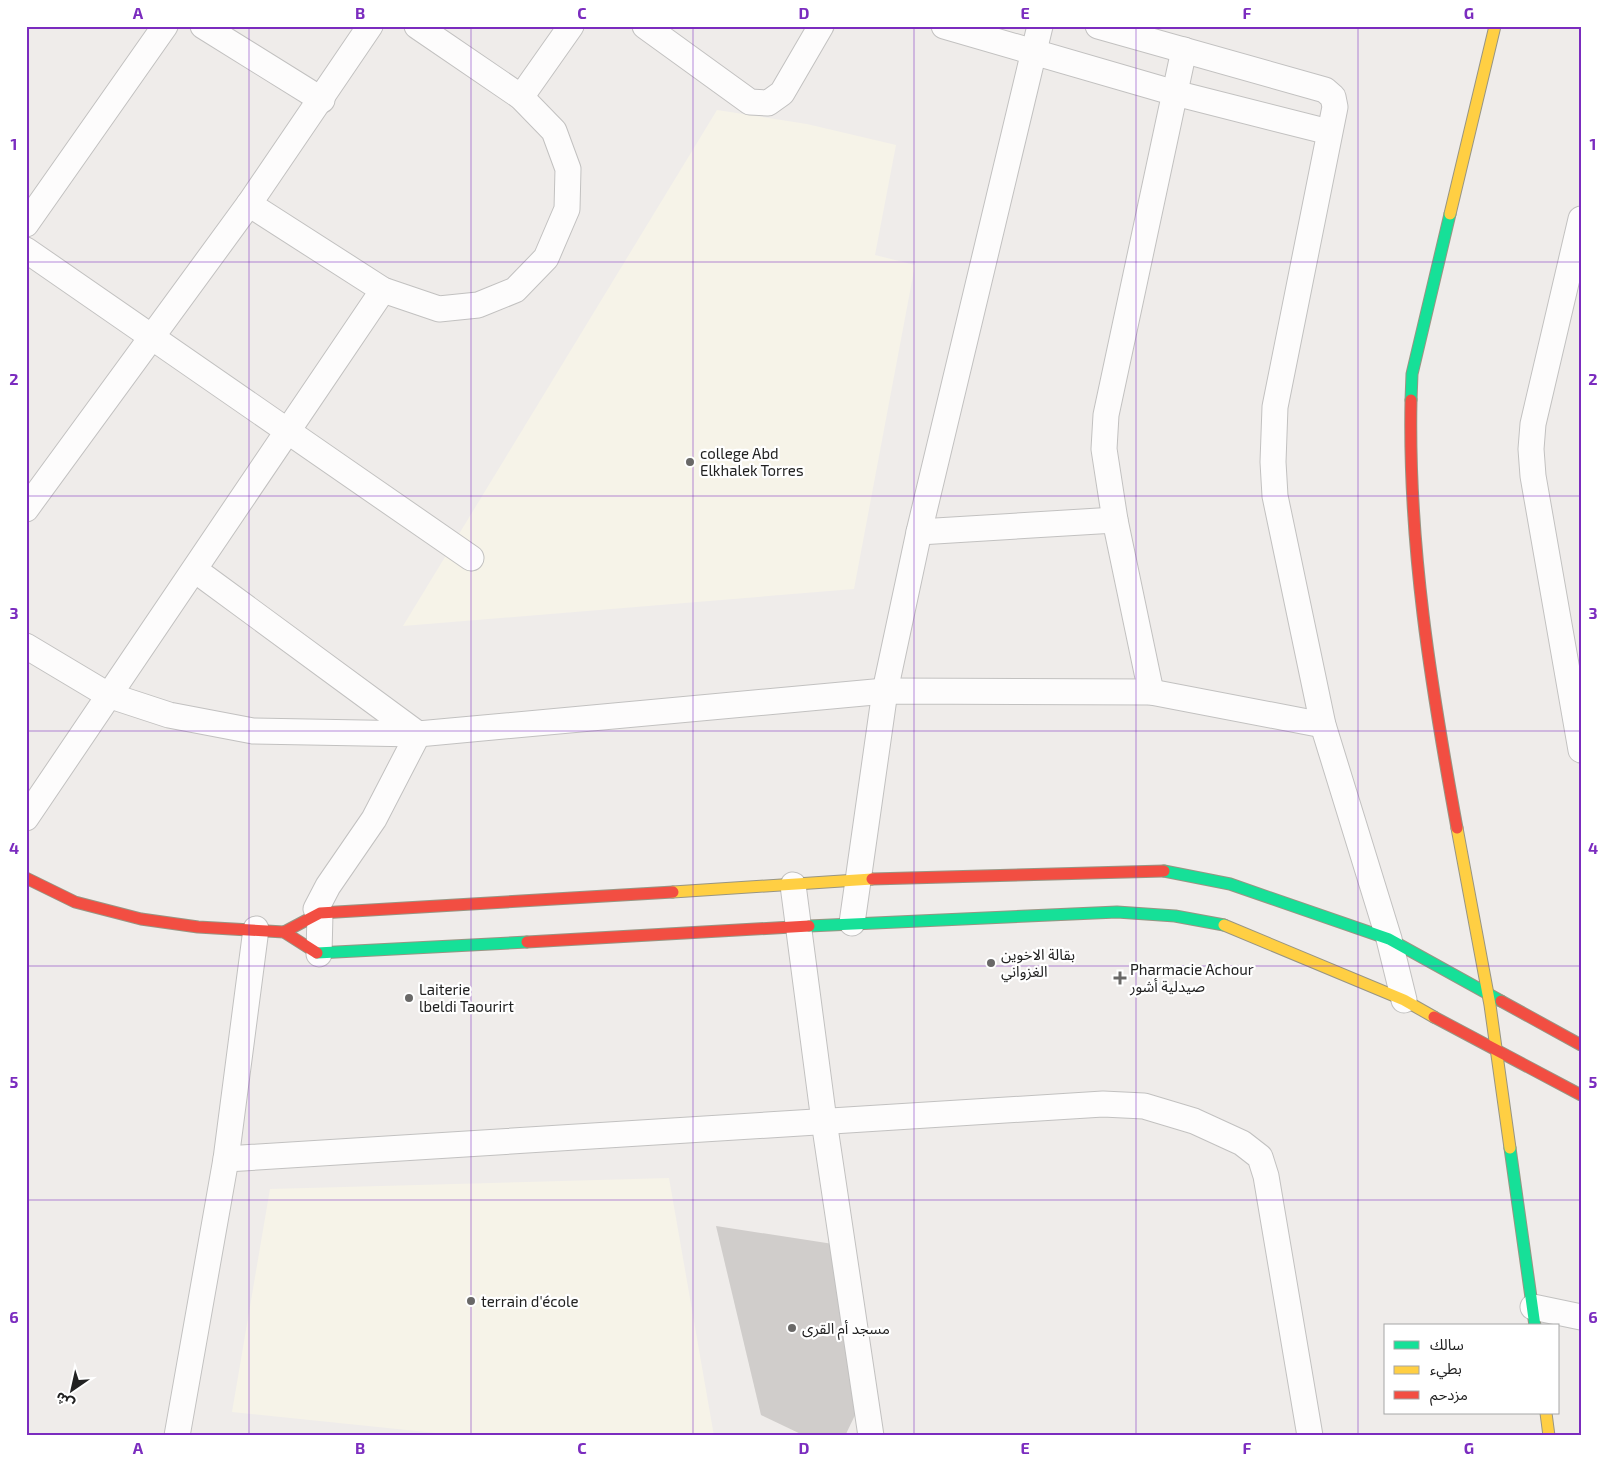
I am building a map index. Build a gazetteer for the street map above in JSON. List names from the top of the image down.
{
  "places": {
    "other": [
      "college Abd Elkhalek Torres",
      "بقالة الاخوين الغزواني",
      "Laiterie lbeldi Taourirt",
      "terrain d'école",
      "مسجد أم القرى"
    ],
    "health": ["Pharmacie Achour صيدلية أشور"]
  },
  "legend": ["سالك", "بطيء", "مزدحم"],
  "north": "bottom left",
  "grid": {
    "columns": [
      "A",
      "B",
      "C",
      "D",
      "E",
      "F",
      "G"
    ],
    "rows": [
      "1",
      "2",
      "3",
      "4",
      "5",
      "6"
    ]
  }
}
